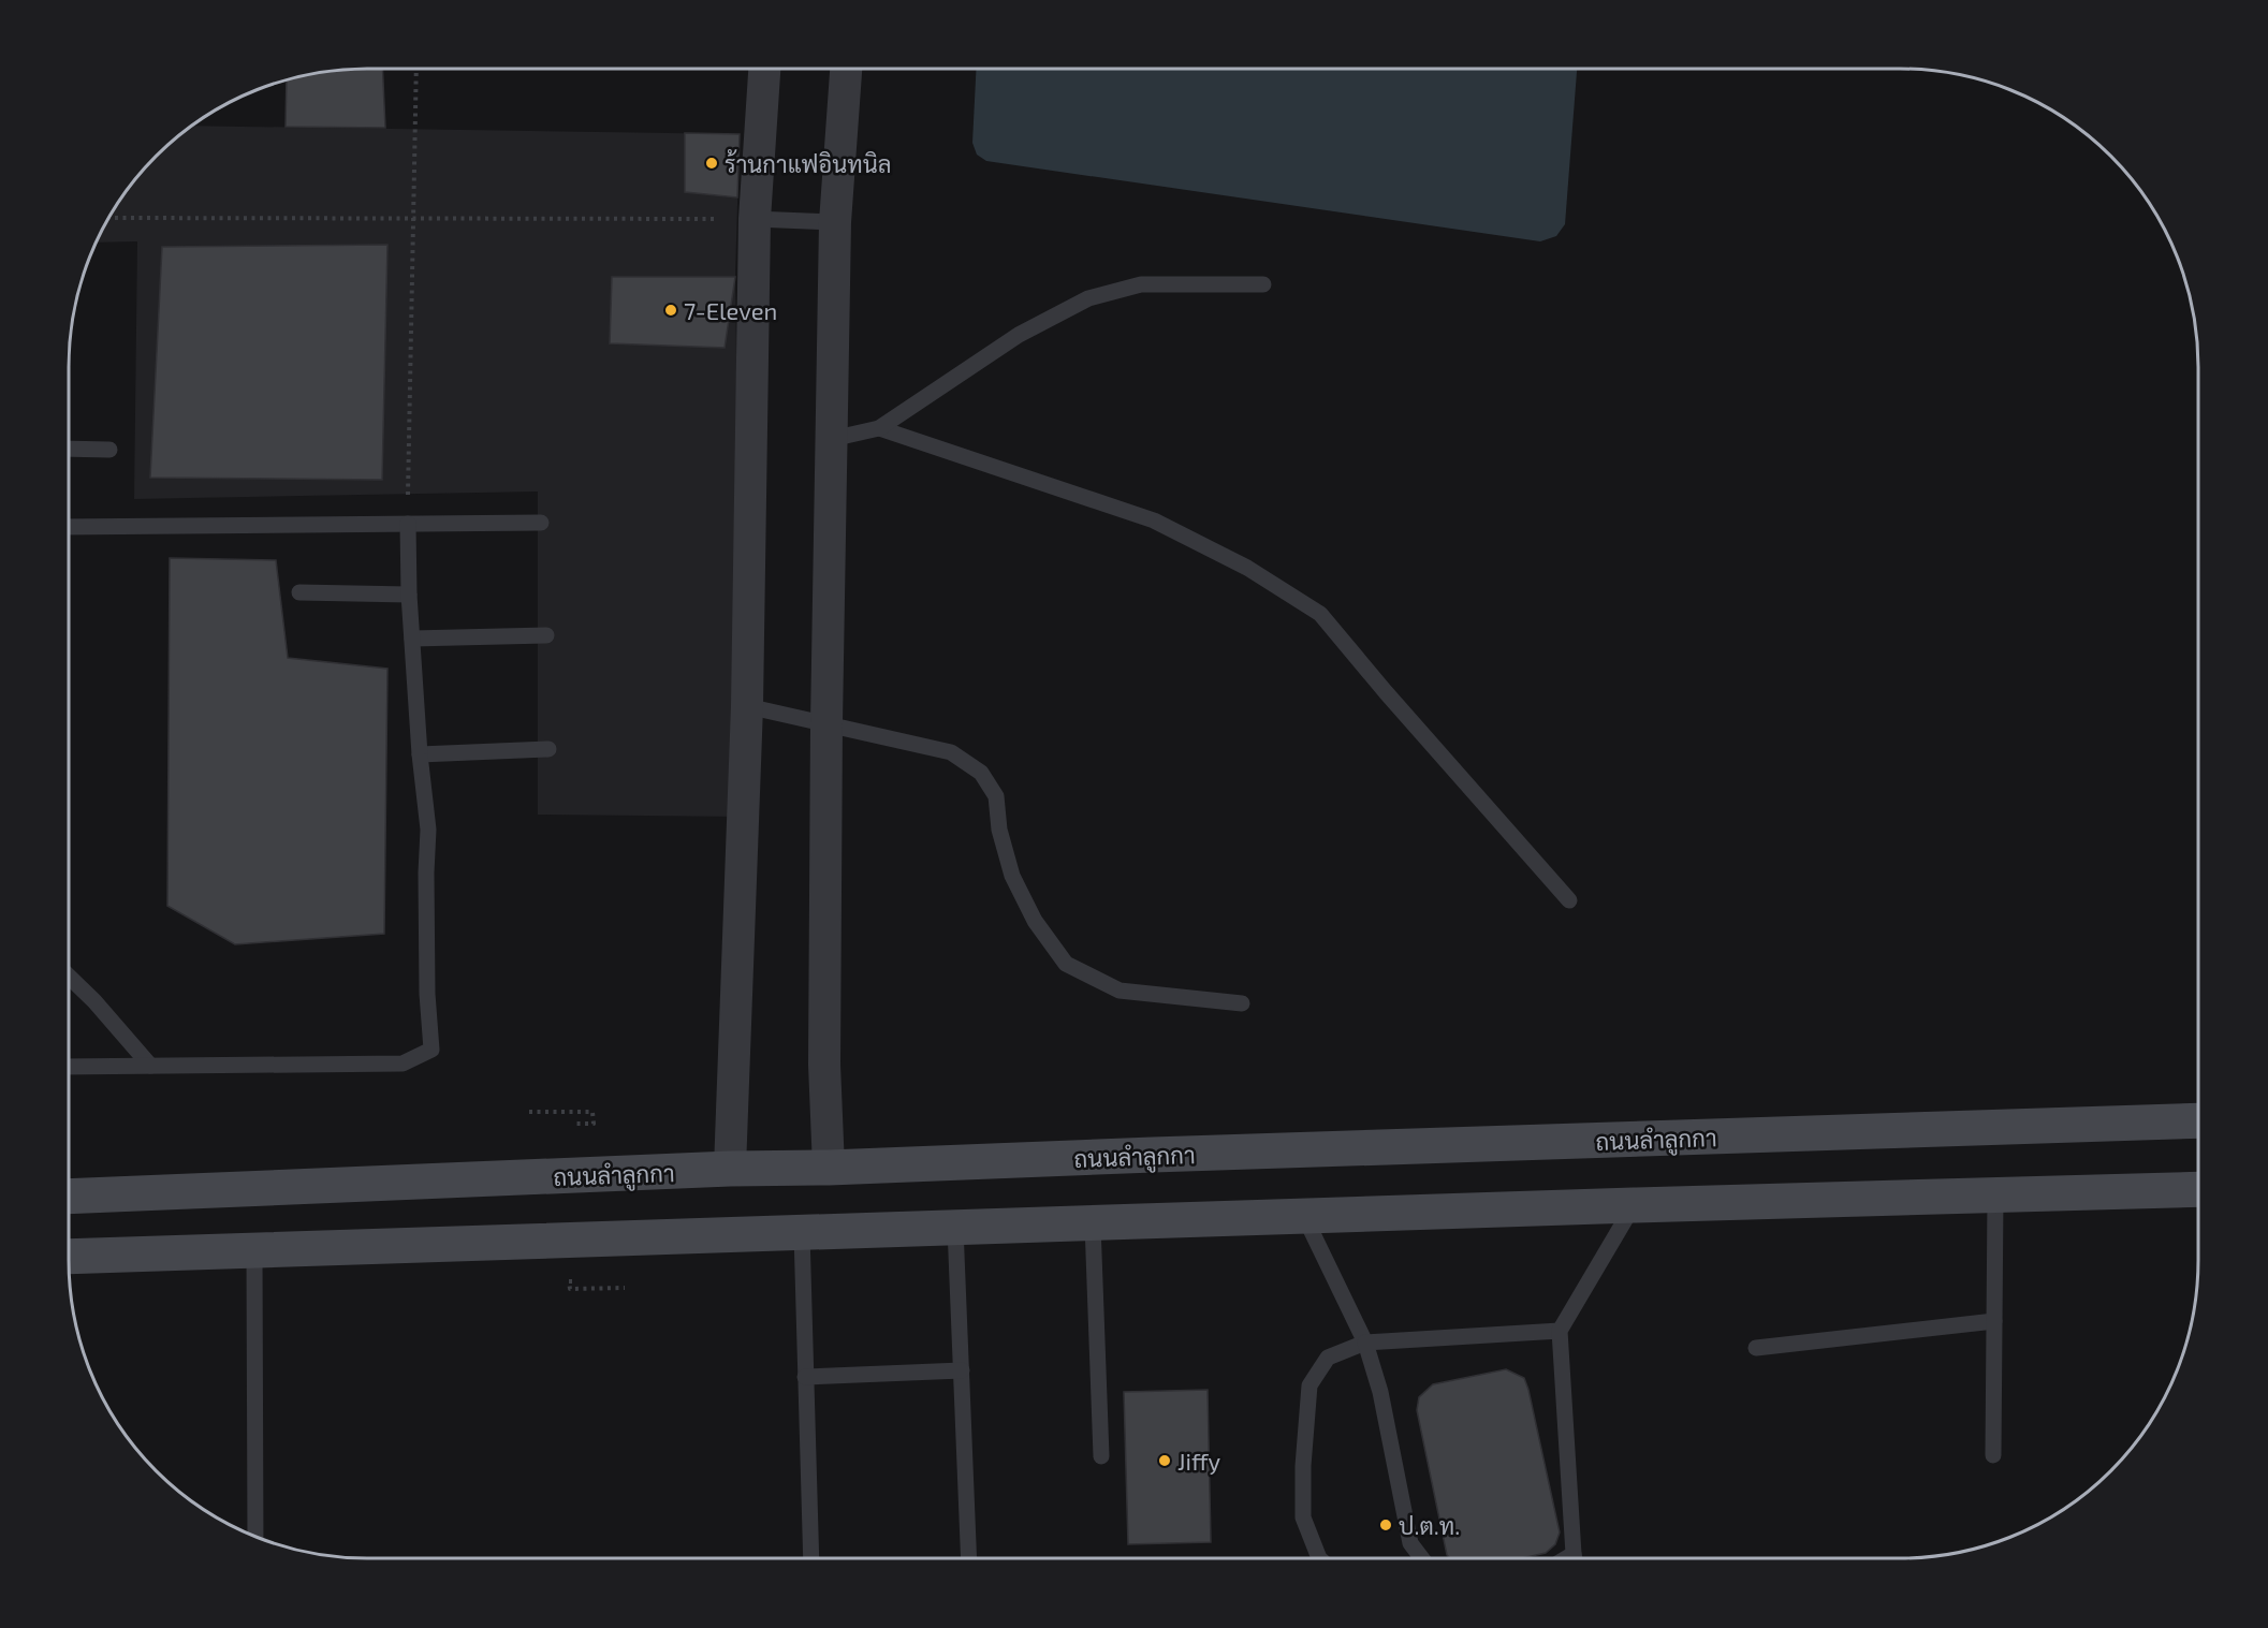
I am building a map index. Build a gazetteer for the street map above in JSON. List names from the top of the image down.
{
  "streets": {
    "main road": ["ถนนลำลูกกา"]
  },
  "places": [
    "ร้านกาแฟอินทนิล",
    "7-Eleven",
    "Jiffy",
    "ป.ต.ท."
  ]
}
